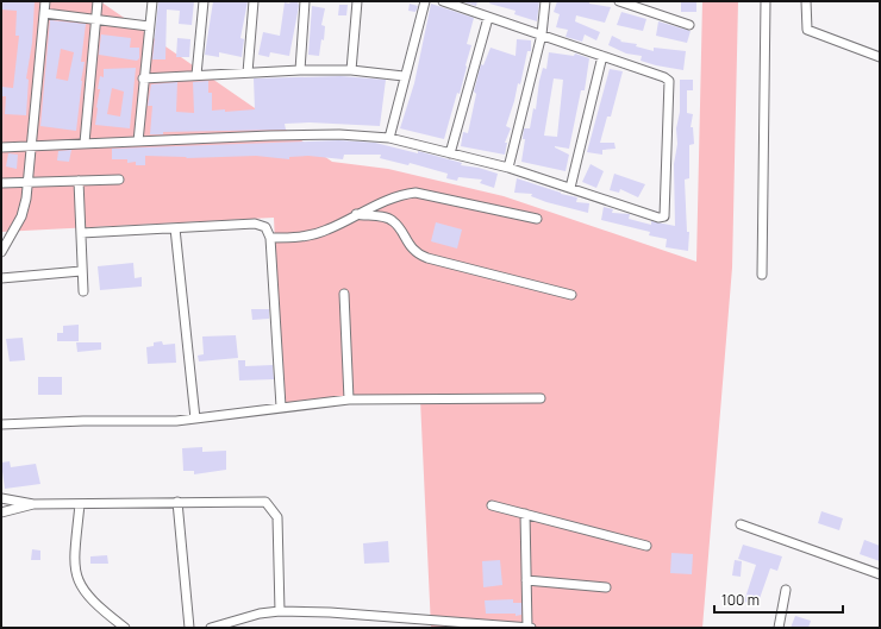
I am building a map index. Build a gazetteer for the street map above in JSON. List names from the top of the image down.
{
  "scale_bar": "100 m"
}
